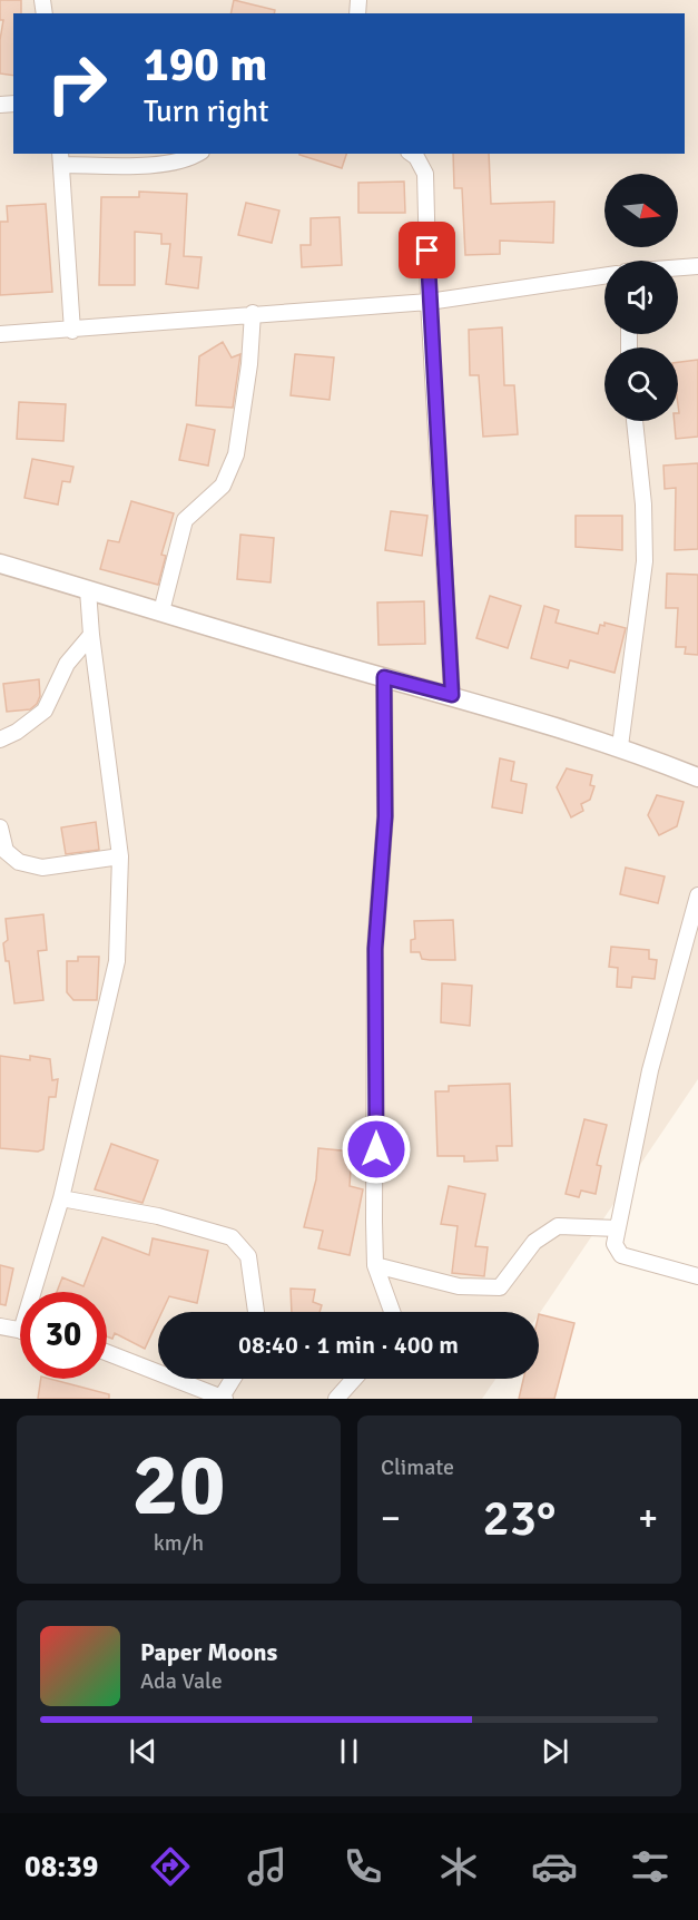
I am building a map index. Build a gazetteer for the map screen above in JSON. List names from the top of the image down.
{
  "north": "right",
  "page": {
    "turn": ["190 m", "Turn right"],
    "limit": "30",
    "trip": "08:40 · 1 min · 400 m",
    "tile": [
      ["20", "km/h"],
      "Climate"
    ],
    "heat": ["−", "23°", "+"],
    "song": ["Paper Moons", "Ada Vale"],
    "tabs": "08:39"
  }
}
